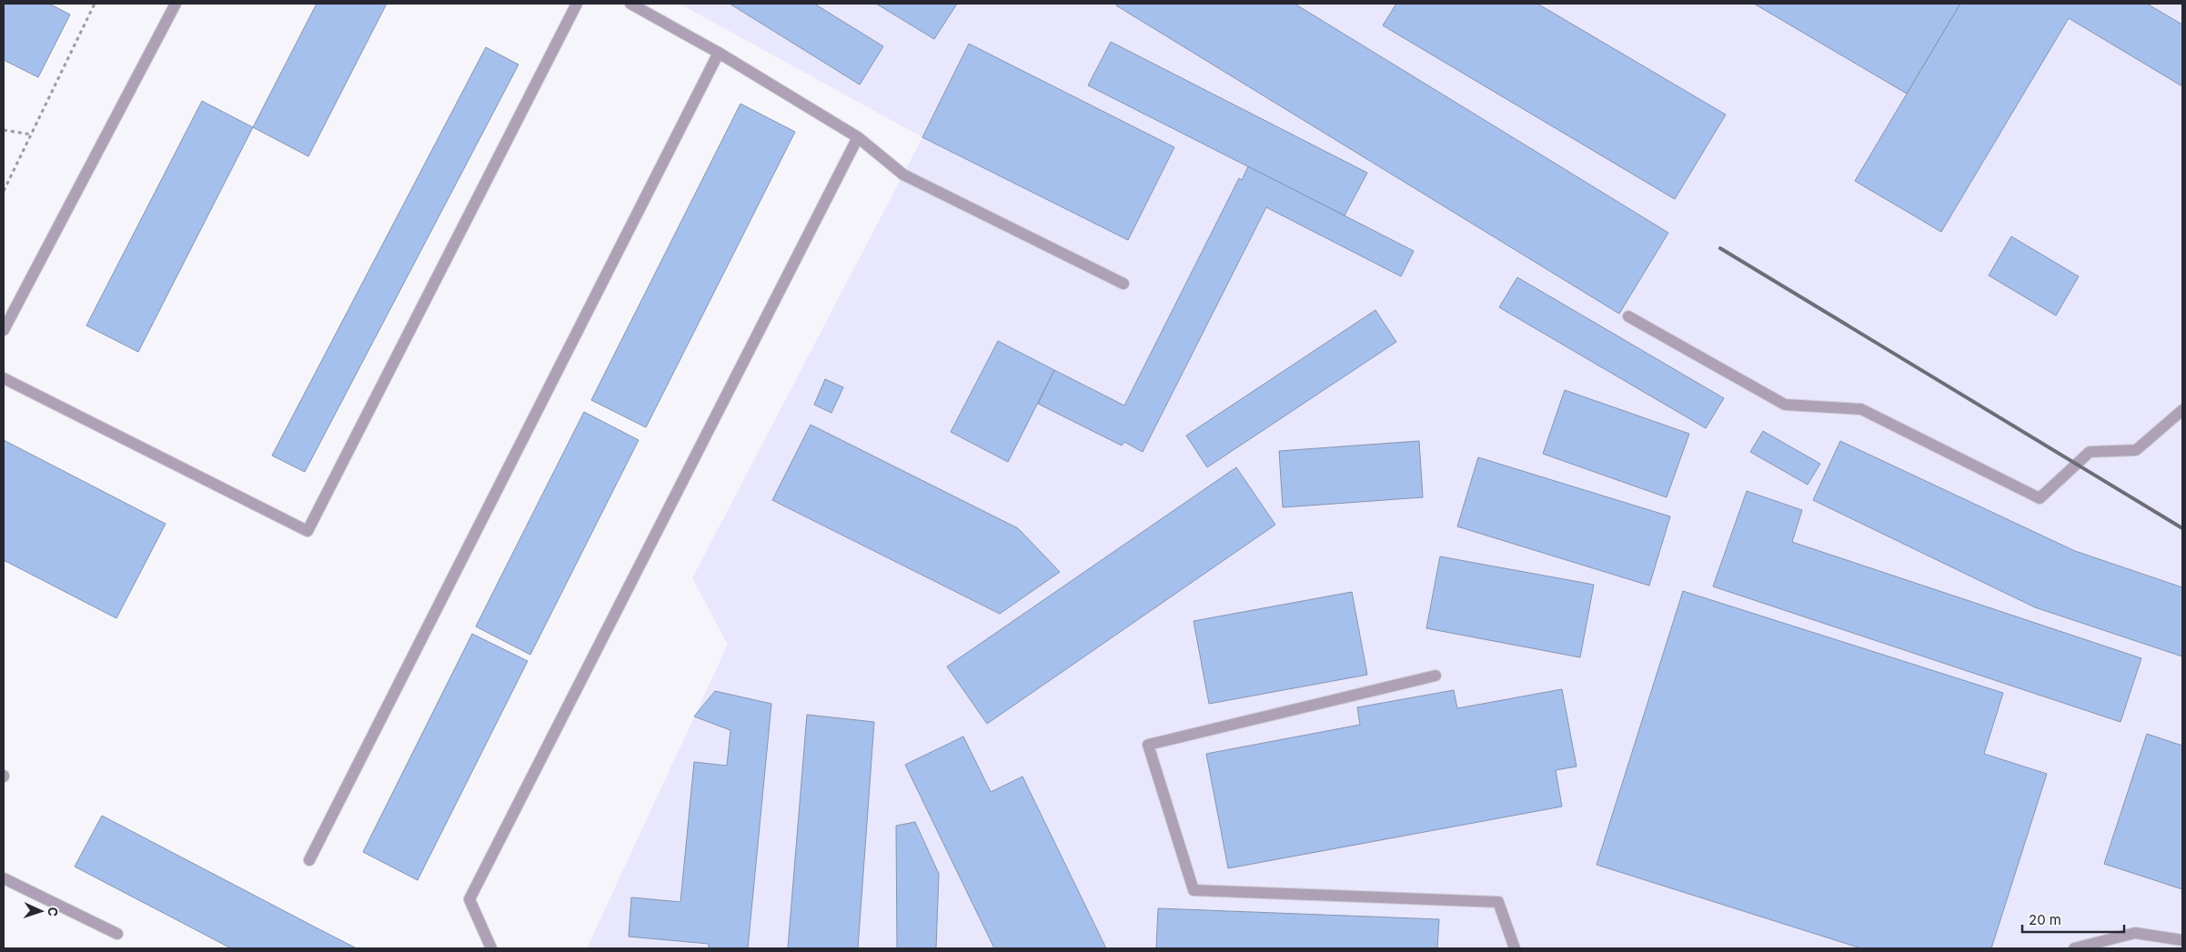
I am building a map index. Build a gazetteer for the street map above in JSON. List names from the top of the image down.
{
  "scale_bar": "20 m",
  "north": "right"
}
